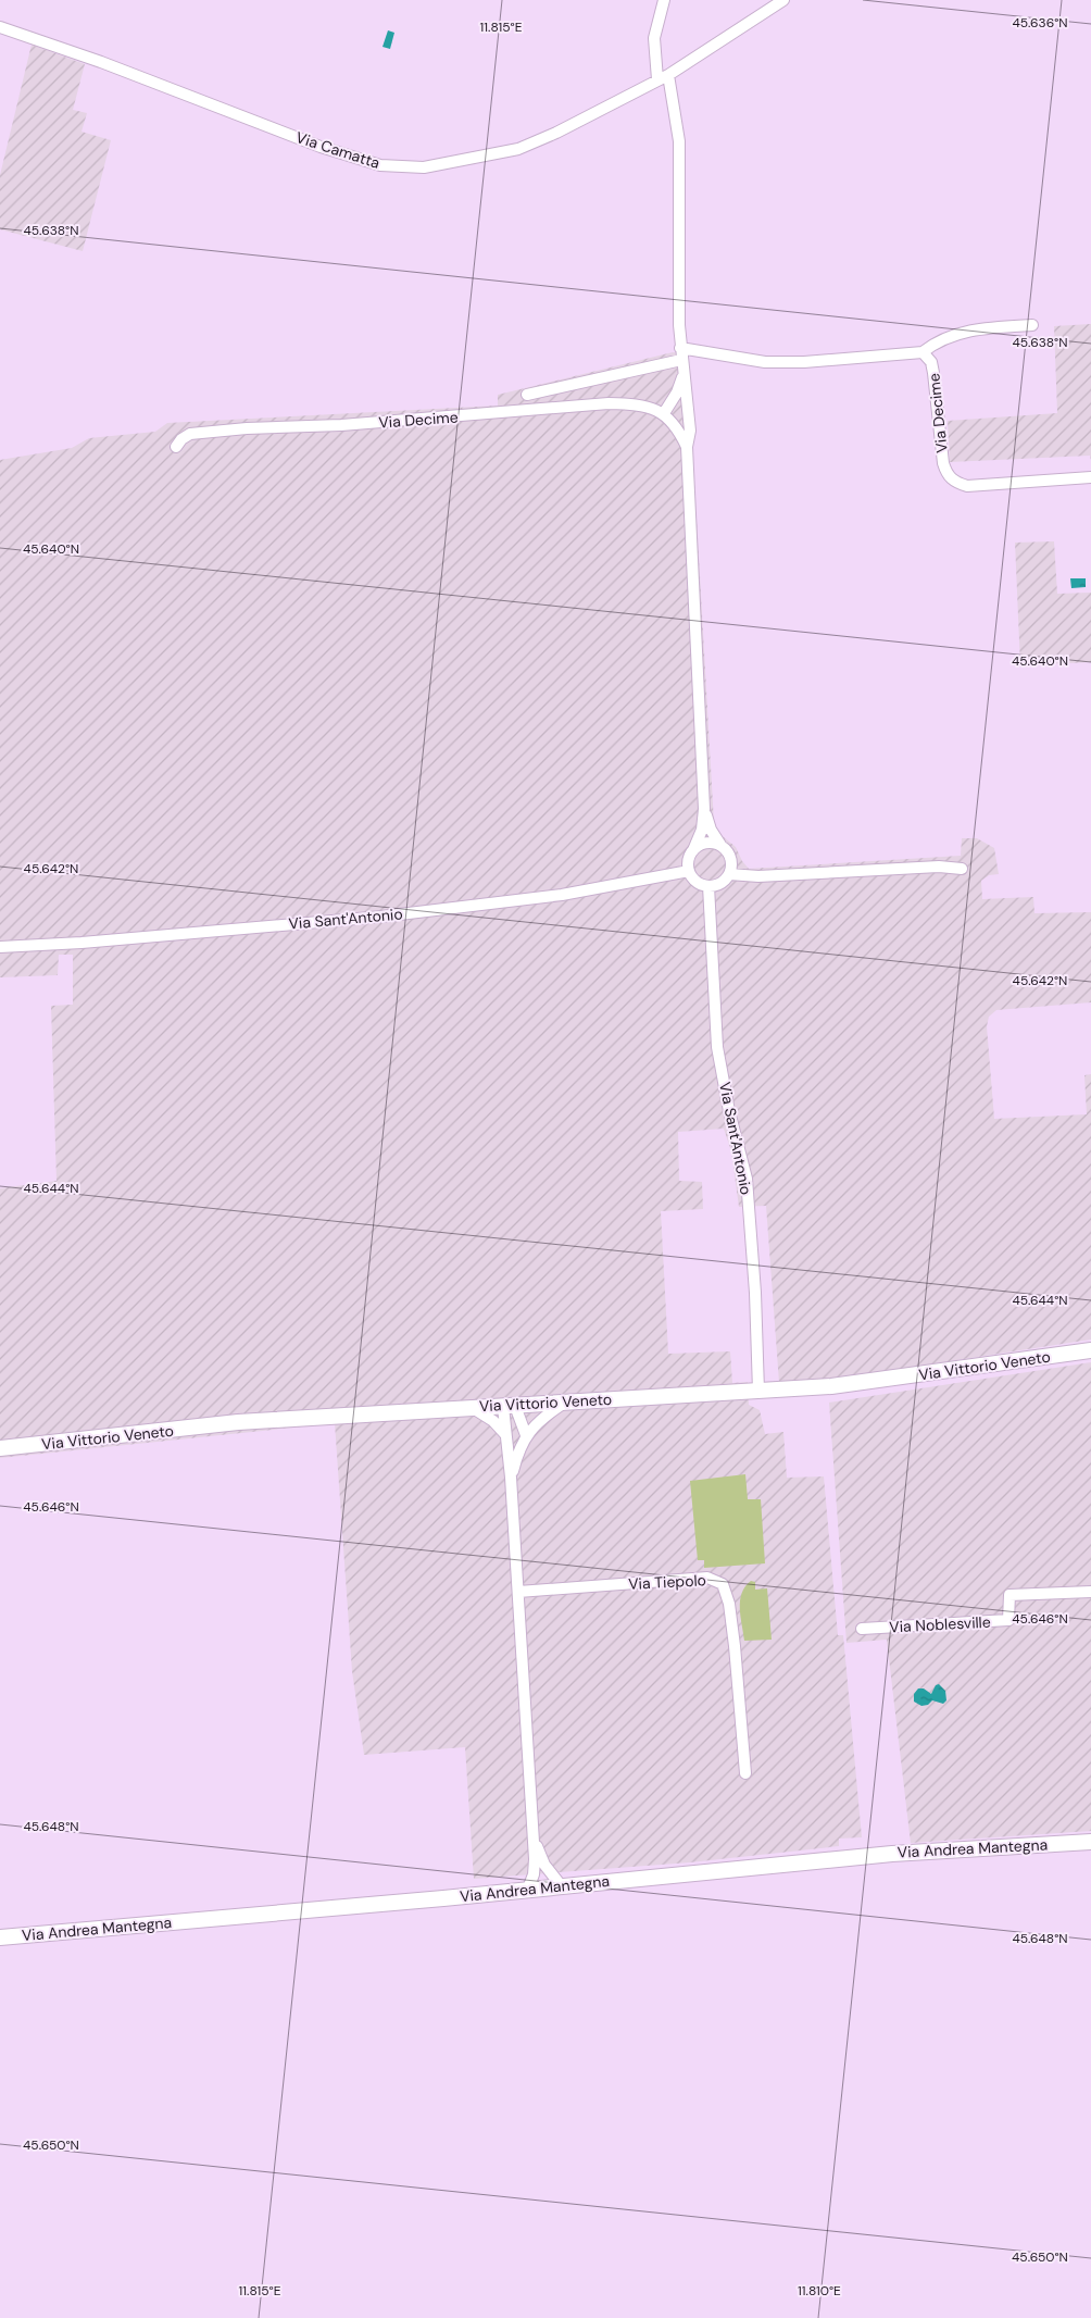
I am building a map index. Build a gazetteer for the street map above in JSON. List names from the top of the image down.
{
  "streets": {
    "main road": ["Via Vittorio Veneto", "Via Andrea Mantegna"],
    "street": [
      "Via Camatta",
      "Via Decime",
      "Via Sant'Antonio",
      "Via Tiepolo",
      "Via Noblesville"
    ]
  },
  "crossings": [
    ["Via Sant'Antonio", "Via Vittorio Veneto"]
  ],
  "coordinates": [
    "45.636°N",
    "11.815°E",
    "45.638°N",
    "45.640°N",
    "45.642°N",
    "45.644°N",
    "45.646°N",
    "45.648°N",
    "45.650°N",
    "11.810°E"
  ]
}
